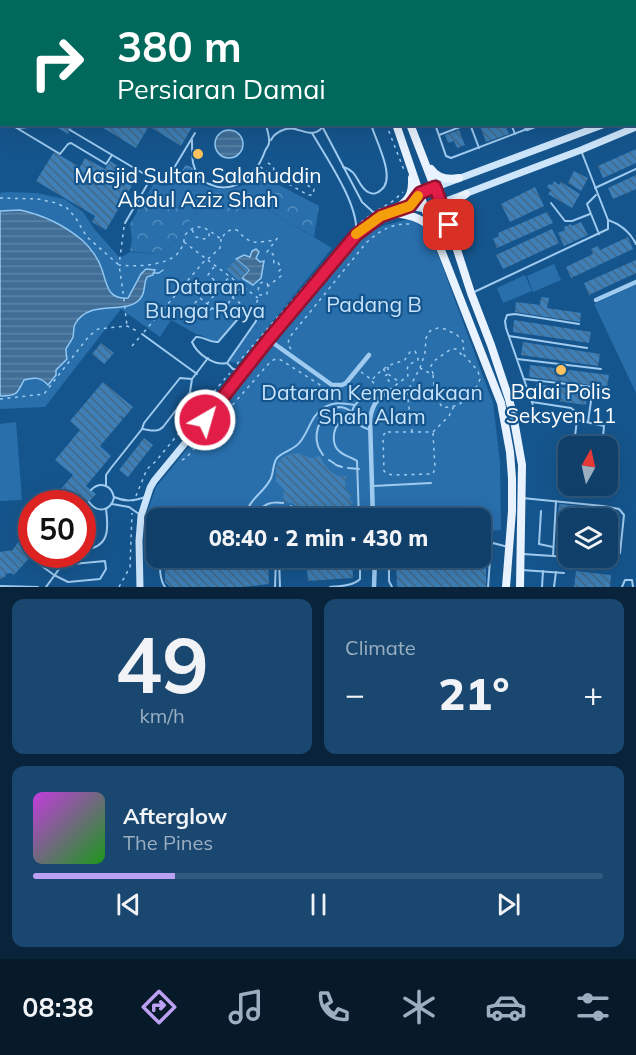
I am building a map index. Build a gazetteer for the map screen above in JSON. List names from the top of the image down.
{
  "parks": ["Dataran Bunga Raya", "Padang B", "Dataran Kemerdakaan Shah Alam"],
  "places": ["Masjid Sultan Salahuddin Abdul Aziz Shah", "Balai Polis Seksyen 11"],
  "north": "top",
  "page": {
    "turn": ["380 m", "Persiaran Damai"],
    "limit": "50",
    "trip": "08:40 · 2 min · 430 m",
    "tile": [
      ["49", "km/h"],
      "Climate"
    ],
    "heat": ["−", "21°", "+"],
    "song": ["Afterglow", "The Pines"],
    "tabs": "08:38"
  }
}
